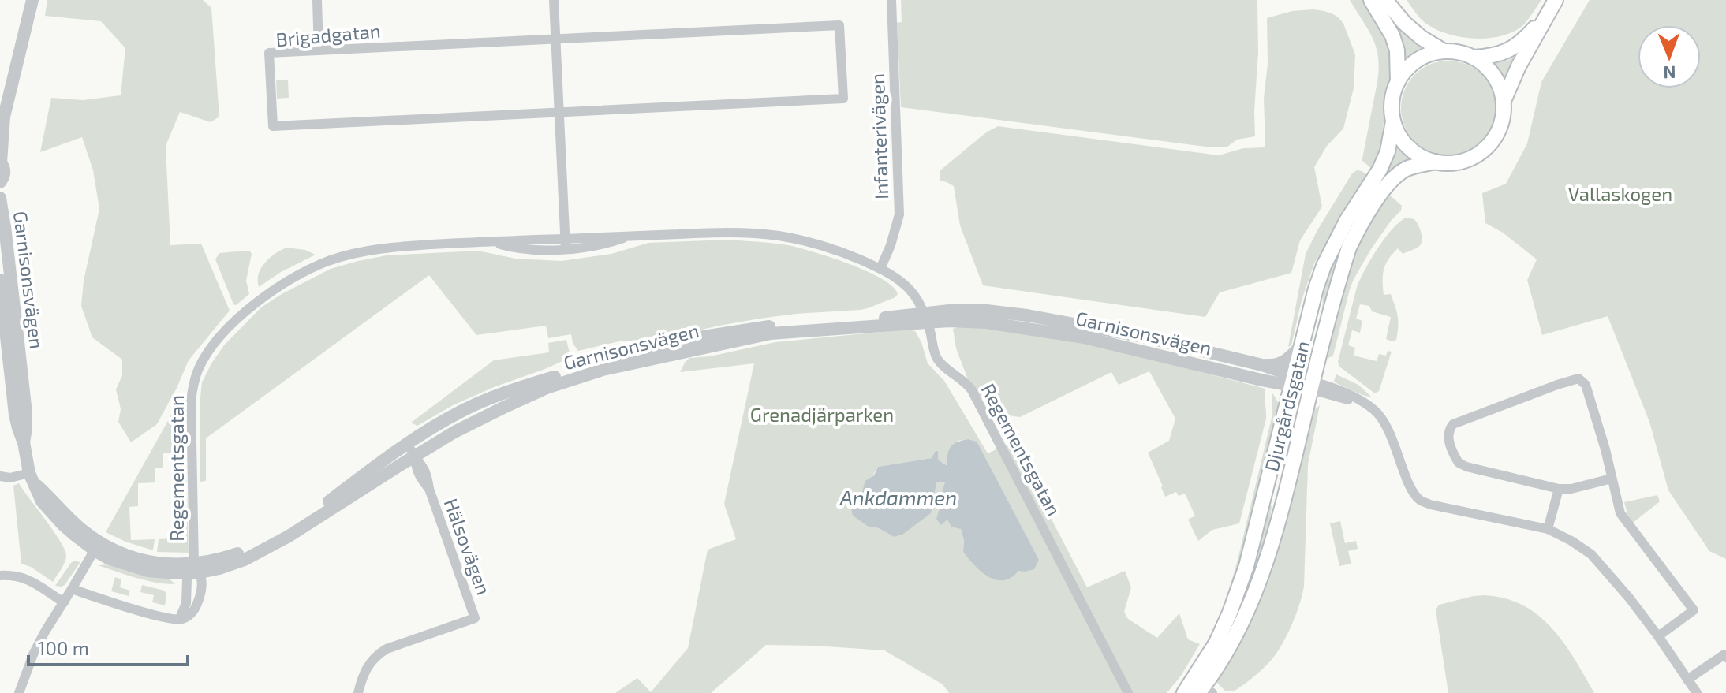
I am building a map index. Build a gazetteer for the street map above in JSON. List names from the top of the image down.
{
  "streets": {
    "main road": ["Djurgårdsgatan"],
    "street": [
      "Brigadgatan",
      "Infanterivägen",
      "Garnisonsvägen",
      "Regementsgatan",
      "Hälsovägen"
    ]
  },
  "crossings": [
    ["Infanterivägen", "Regementsgatan"],
    ["Garnisonsvägen", "Djurgårdsgatan"],
    ["Garnisonsvägen", "Regementsgatan"],
    ["Garnisonsvägen", "Hälsovägen"]
  ],
  "water": ["Ankdammen"],
  "parks": ["Vallaskogen", "Grenadjärparken"],
  "scale_bar": "100 m",
  "north": "bottom"
}
